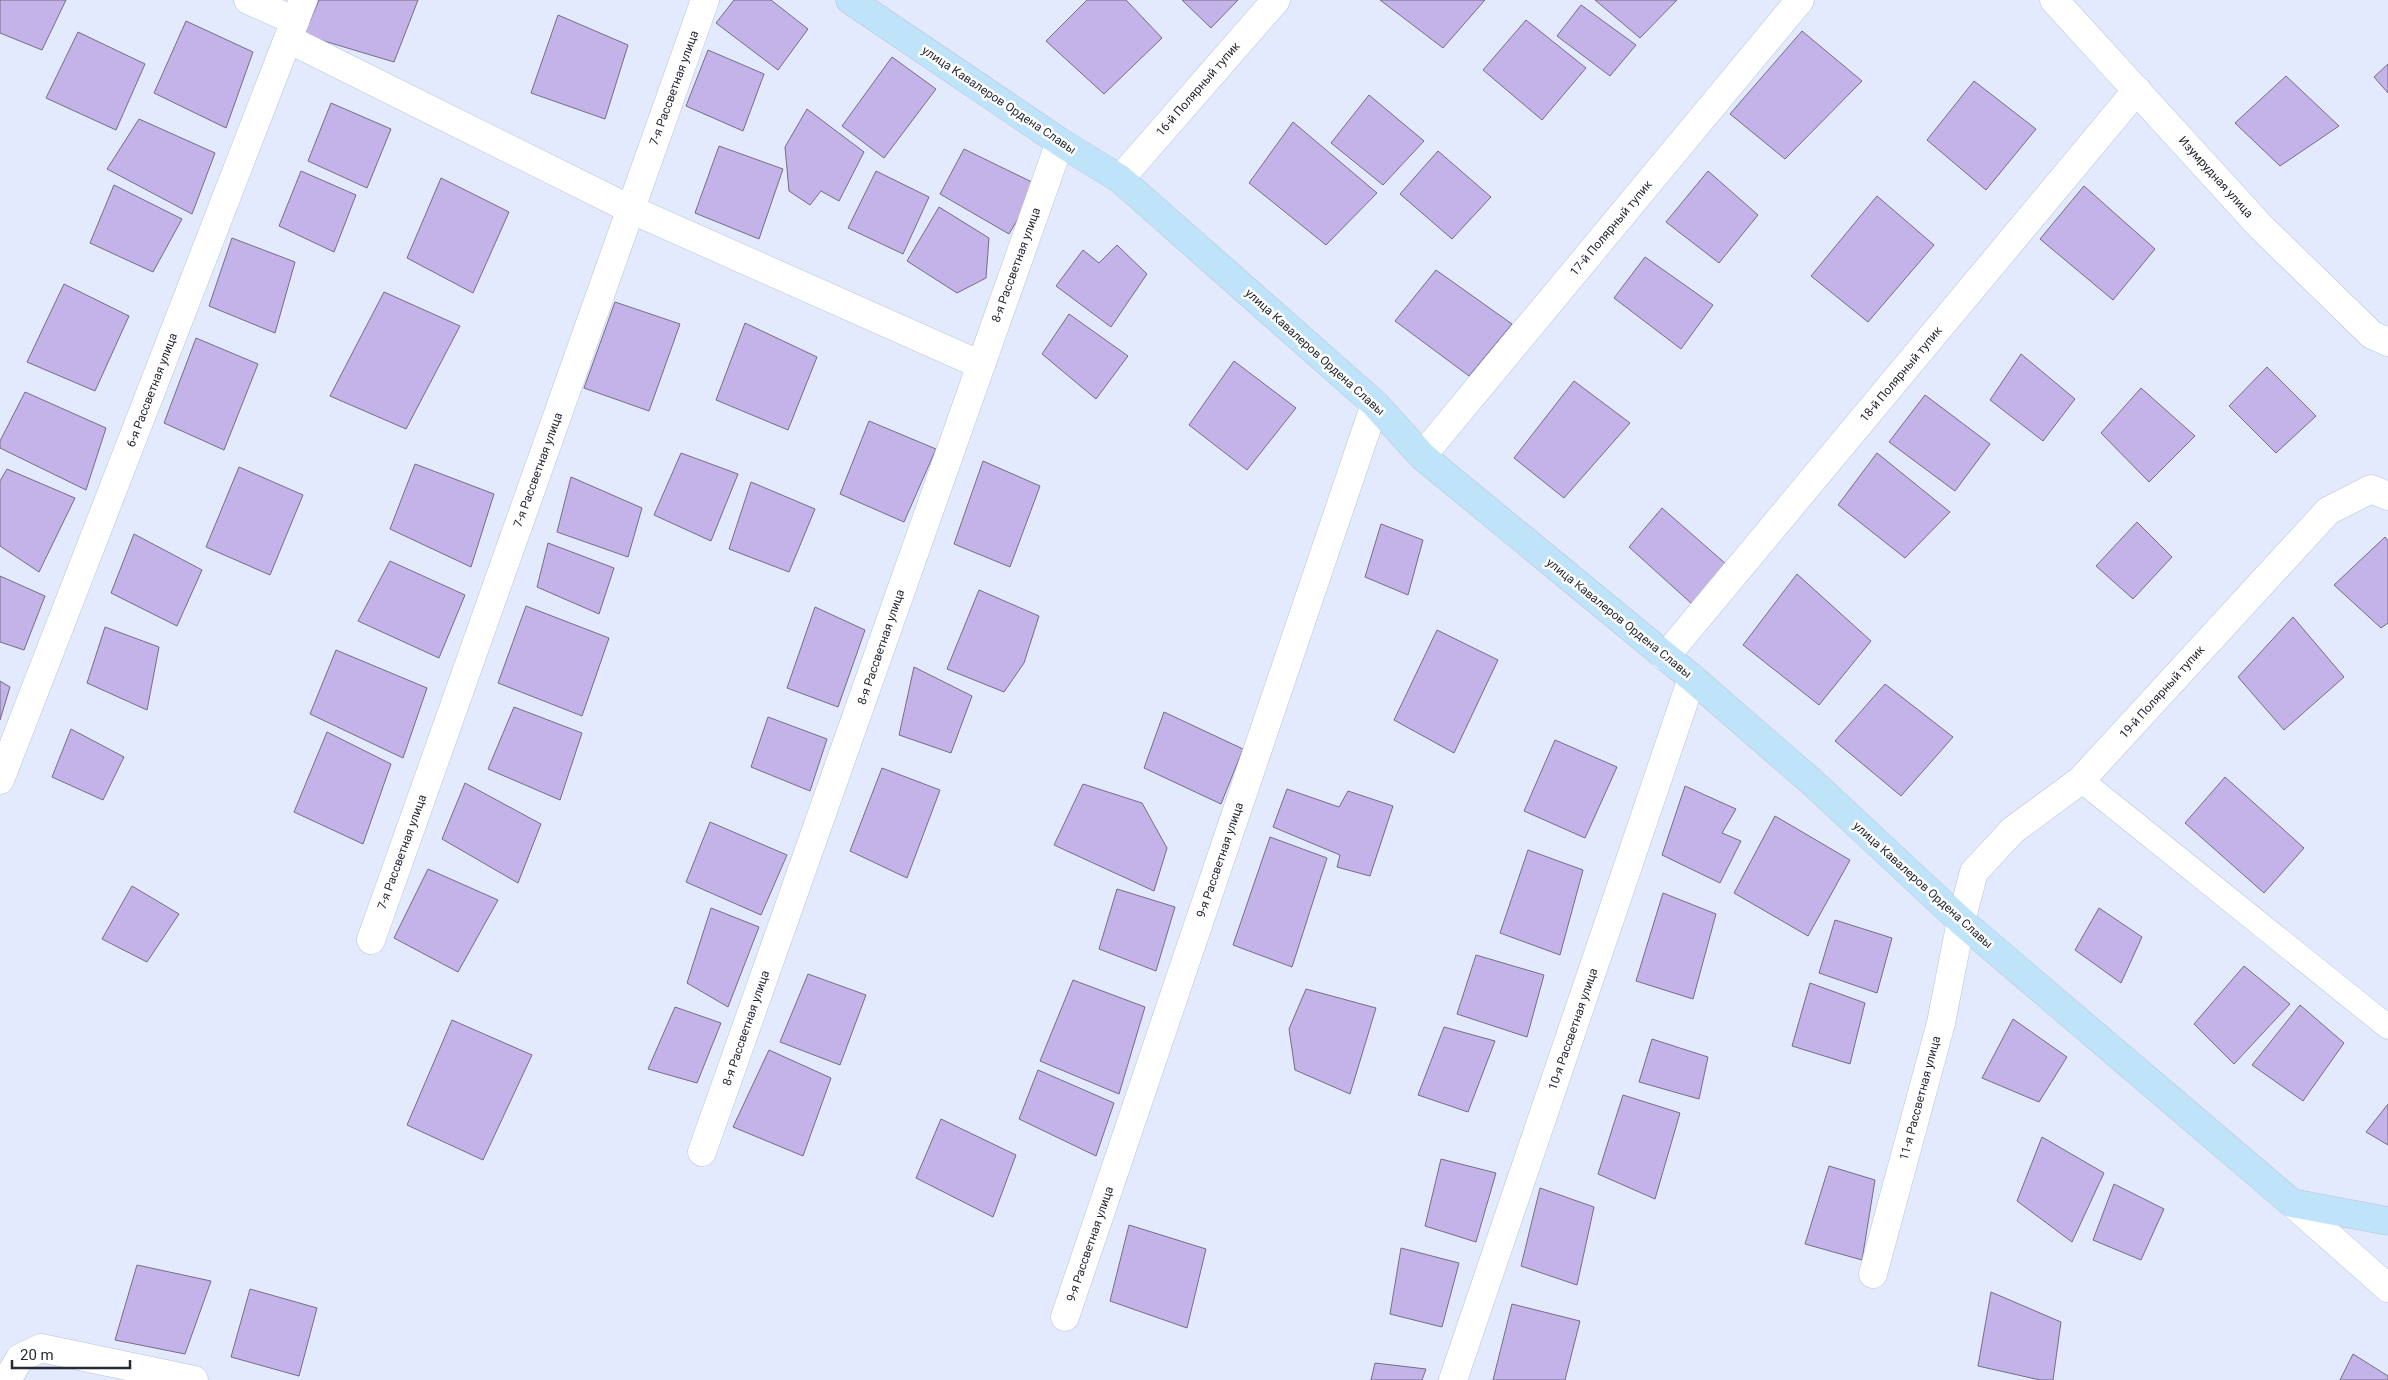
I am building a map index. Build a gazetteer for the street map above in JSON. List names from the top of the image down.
{
  "streets": {
    "street": [
      "7-я Рассветная улица",
      "16-й Полярный тупик",
      "улица Кавалеров Ордена Славы",
      "Изумрудная улица",
      "17-й Полярный тупик",
      "8-я Рассветная улица",
      "18-й Полярный тупик",
      "6-я Рассветная улица",
      "19-й Полярный тупик",
      "9-я Рассветная улица",
      "10-я Рассветная улица",
      "11-я Рассветная улица"
    ]
  },
  "crossings": [
    ["16-й Полярный тупик", "улица Кавалеров Ордена Славы"],
    ["улица Кавалеров Ордена Славы", "17-й Полярный тупик"],
    ["улица Кавалеров Ордена Славы", "8-я Рассветная улица"],
    ["улица Кавалеров Ордена Славы", "18-й Полярный тупик"],
    ["улица Кавалеров Ордена Славы", "19-й Полярный тупик"],
    ["улица Кавалеров Ордена Славы", "9-я Рассветная улица"],
    ["улица Кавалеров Ордена Славы", "10-я Рассветная улица"],
    ["улица Кавалеров Ордена Славы", "11-я Рассветная улица"],
    ["Изумрудная улица", "18-й Полярный тупик"],
    ["19-й Полярный тупик", "11-я Рассветная улица"]
  ],
  "scale_bar": "20 m"
}
